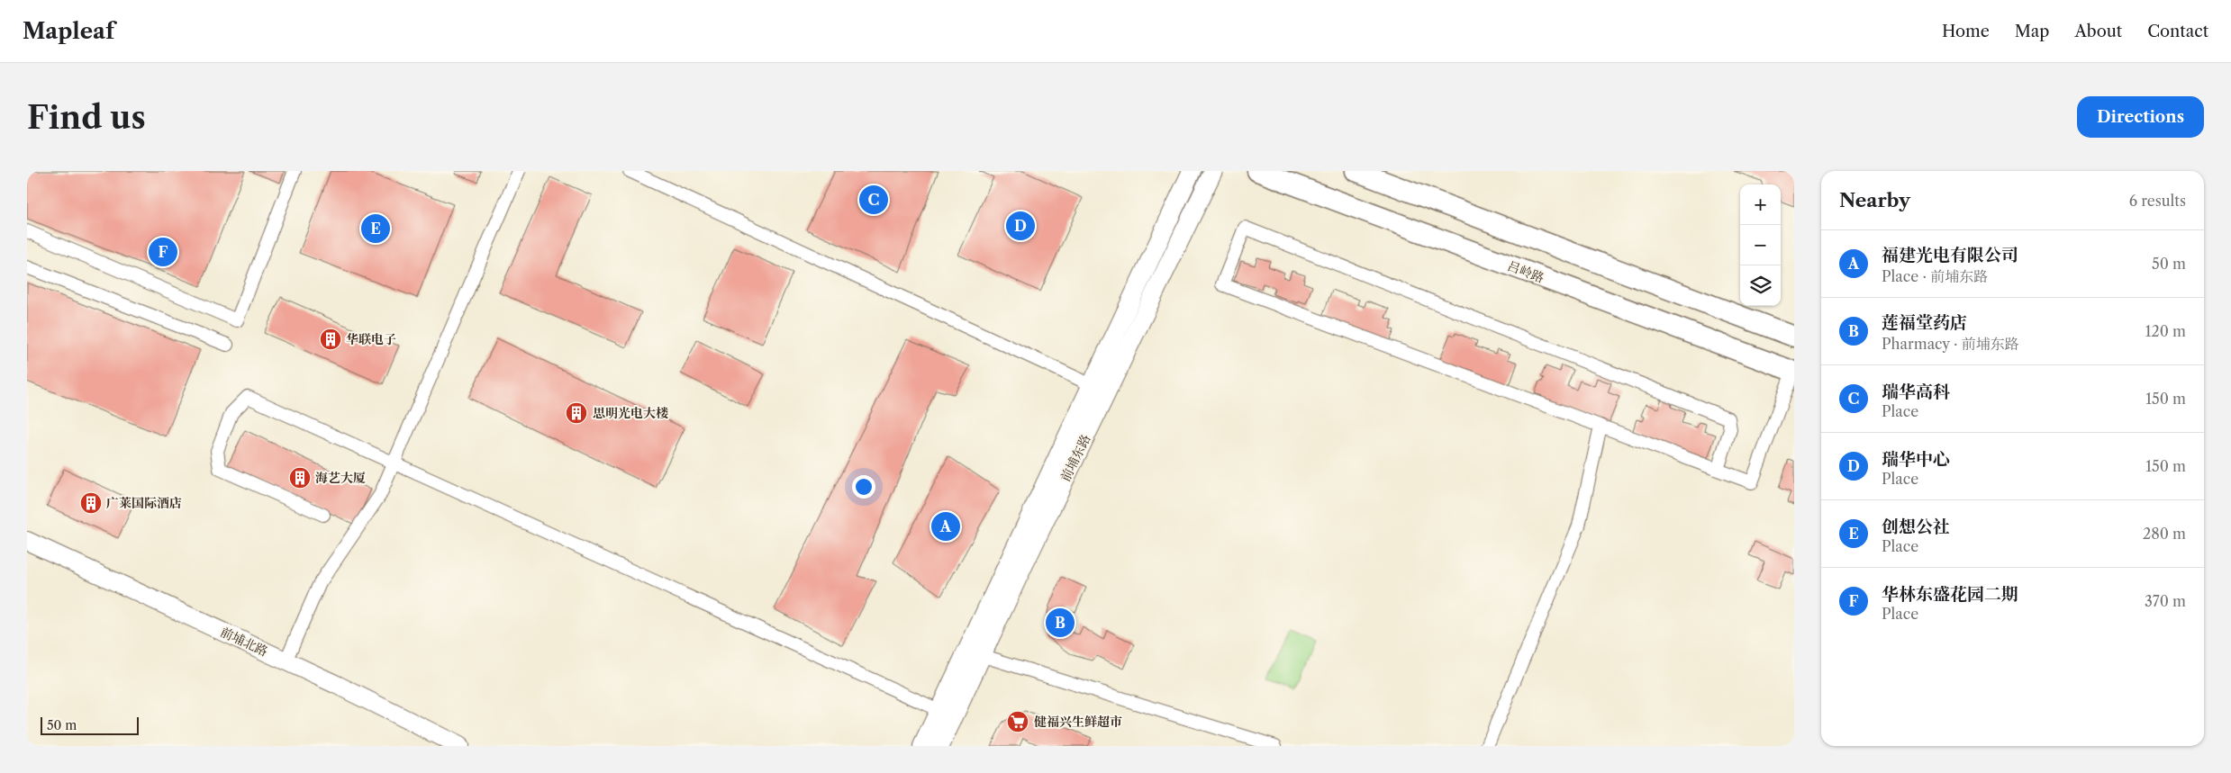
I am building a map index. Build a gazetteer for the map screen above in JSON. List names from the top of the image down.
{
  "streets": {
    "main road": ["吕岭路", "前埔东路", "前埔北路"]
  },
  "places": {
    "building": [
      "华联电子",
      "思明光电大楼",
      "海艺大厦",
      "广莱国际酒店"
    ],
    "supermarket": ["健福兴生鲜超市"]
  },
  "scale_bar": "50 m",
  "page": {
    "header": "Mapleaf",
    "nav": [
      "Home",
      "Map",
      "About",
      "Contact"
    ],
    "buttons": "Directions",
    "title": "Find us",
    "heading": ["Nearby", "6 results"],
    "pins": [
      "C",
      "D",
      "E",
      "F",
      "A",
      "B"
    ],
    "map_buttons": ["+", "−"],
    "list": [
      {
        "mark": "A",
        "name": "福建光电有限公司",
        "note": "Place · 前埔东路",
        "value": "50 m"
      },
      {
        "mark": "B",
        "name": "莲福堂药店",
        "note": "Pharmacy · 前埔东路",
        "value": "120 m"
      },
      {
        "mark": "C",
        "name": "瑞华高科",
        "note": "Place",
        "value": "150 m"
      },
      {
        "mark": "D",
        "name": "瑞华中心",
        "note": "Place",
        "value": "150 m"
      },
      {
        "mark": "E",
        "name": "创想公社",
        "note": "Place",
        "value": "280 m"
      },
      {
        "mark": "F",
        "name": "华林东盛花园二期",
        "note": "Place",
        "value": "370 m"
      }
    ],
    "scale": "50 m"
  }
}
